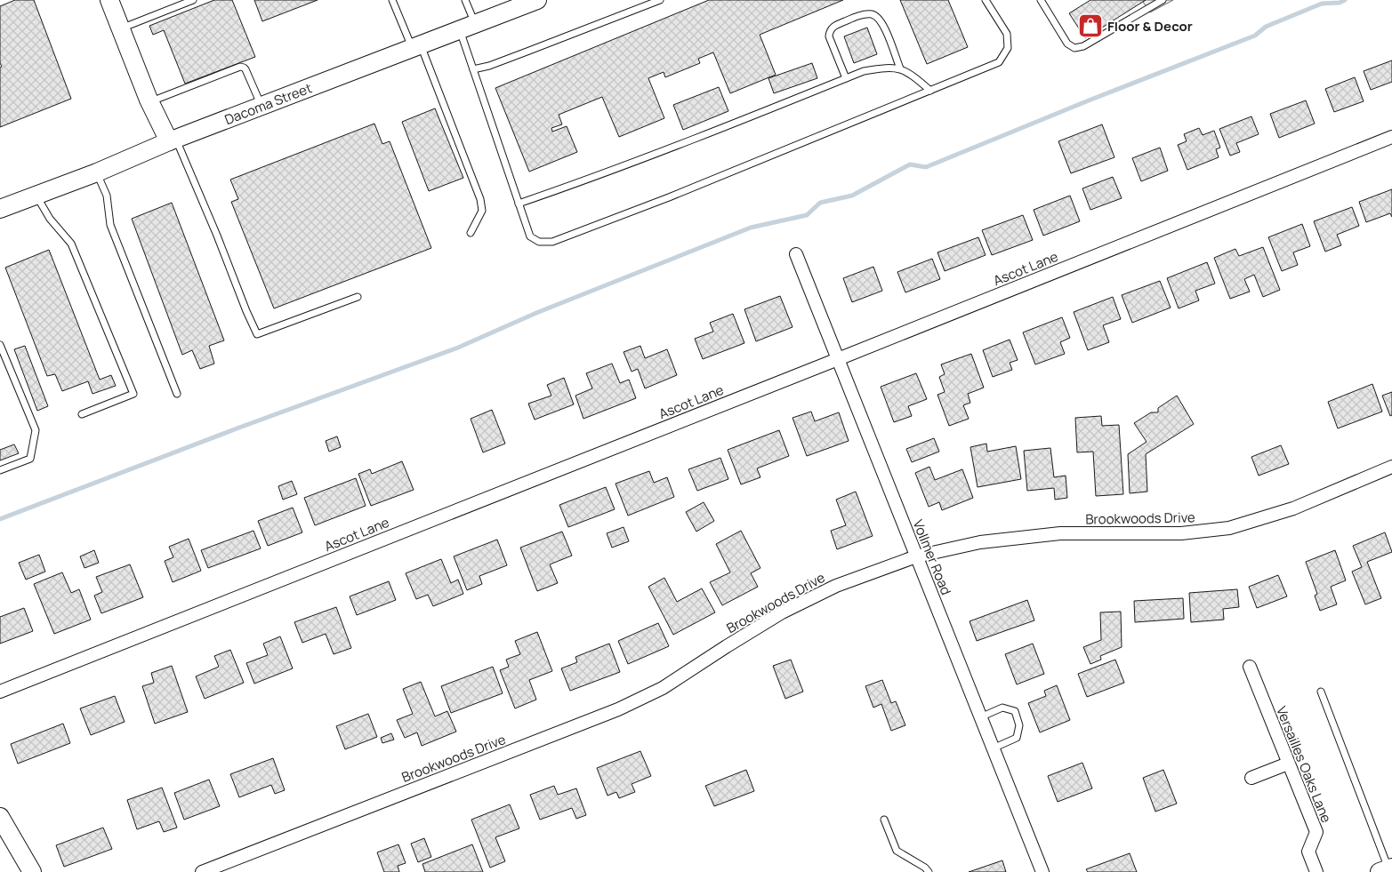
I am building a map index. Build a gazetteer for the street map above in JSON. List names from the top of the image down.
{
  "streets": {
    "main road": ["Dacoma Street"],
    "street": [
      "Ascot Lane",
      "Brookwoods Drive",
      "Vollmer Road",
      "Versailles Oaks Lane"
    ]
  },
  "crossings": [
    ["Ascot Lane", "Vollmer Road"],
    ["Brookwoods Drive", "Vollmer Road"]
  ],
  "places": {
    "shop": ["Floor & Decor"]
  }
}
